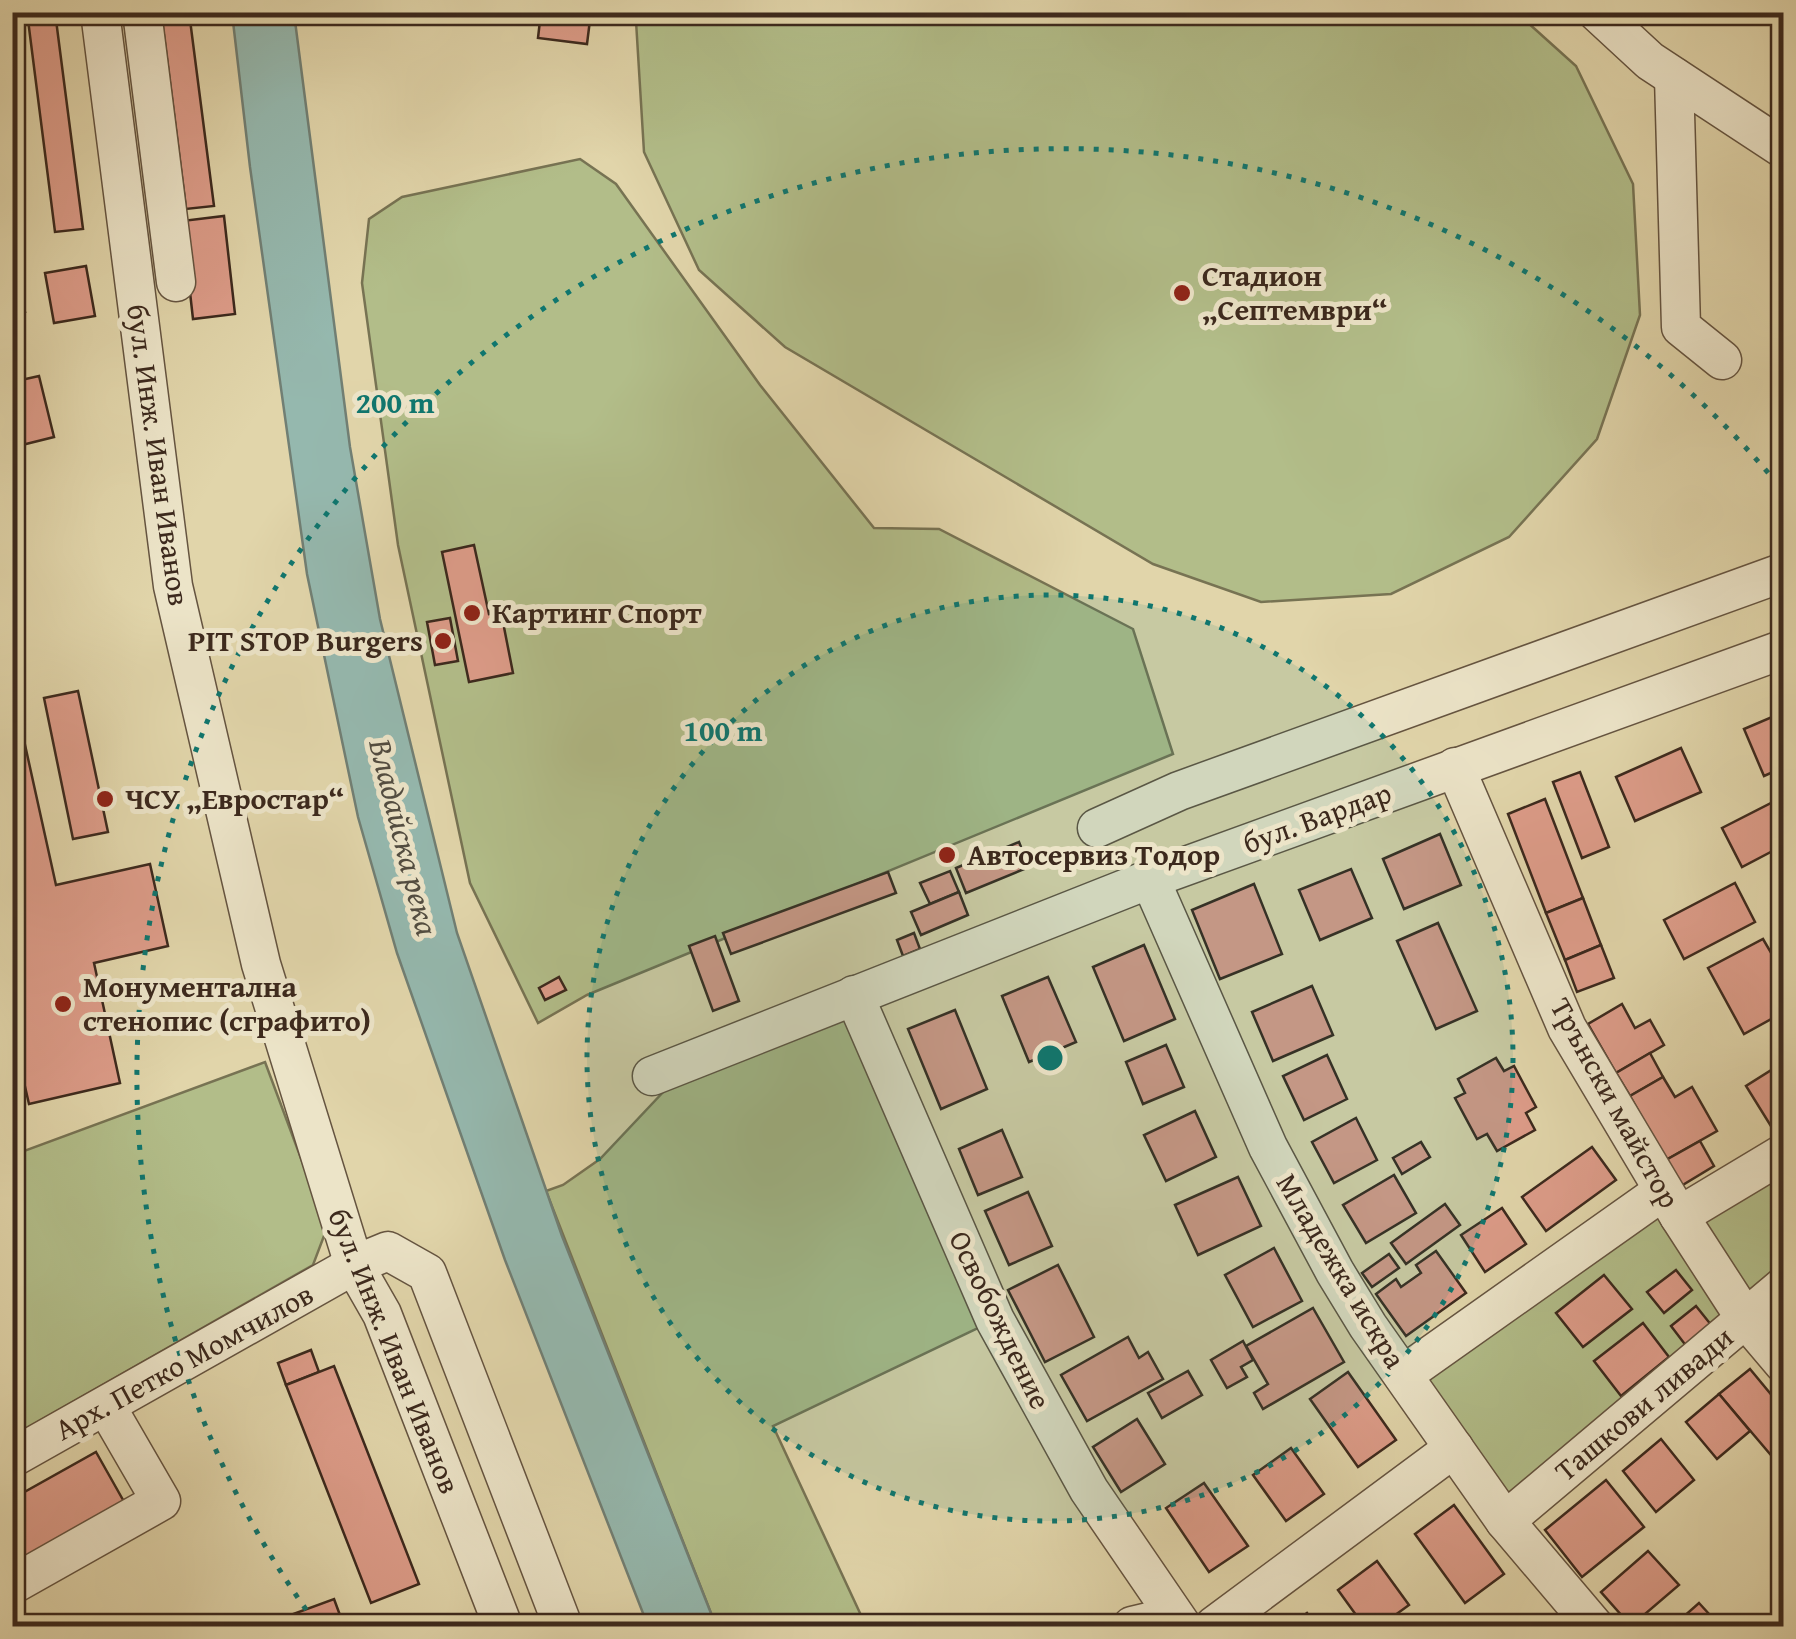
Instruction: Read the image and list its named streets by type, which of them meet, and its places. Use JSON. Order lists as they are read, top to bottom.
{
  "streets": {
    "street": [
      "бул. Инж. Иван Иванов",
      "бул. Вардар",
      "Трънски майстор",
      "Младежка искра",
      "Освобождение",
      "Арх. Петко Момчилов",
      "Ташкови ливади"
    ]
  },
  "crossings": [
    ["бул. Инж. Иван Иванов", "Арх. Петко Момчилов"],
    ["бул. Вардар", "Трънски майстор"],
    ["бул. Вардар", "Младежка искра"],
    ["бул. Вардар", "Освобождение"],
    ["Трънски майстор", "Ташкови ливади"],
    ["Младежка искра", "Ташкови ливади"]
  ],
  "water": ["Владайска река"],
  "places": [
    "Стадион „Септември“",
    "Картинг Спорт",
    "PIT STOP Burgers",
    "ЧСУ „Евростар“",
    "Автосервиз Тодор",
    "Монументална стенопис (сграфито)"
  ],
  "rings": ["200 m", "100 m"]
}
